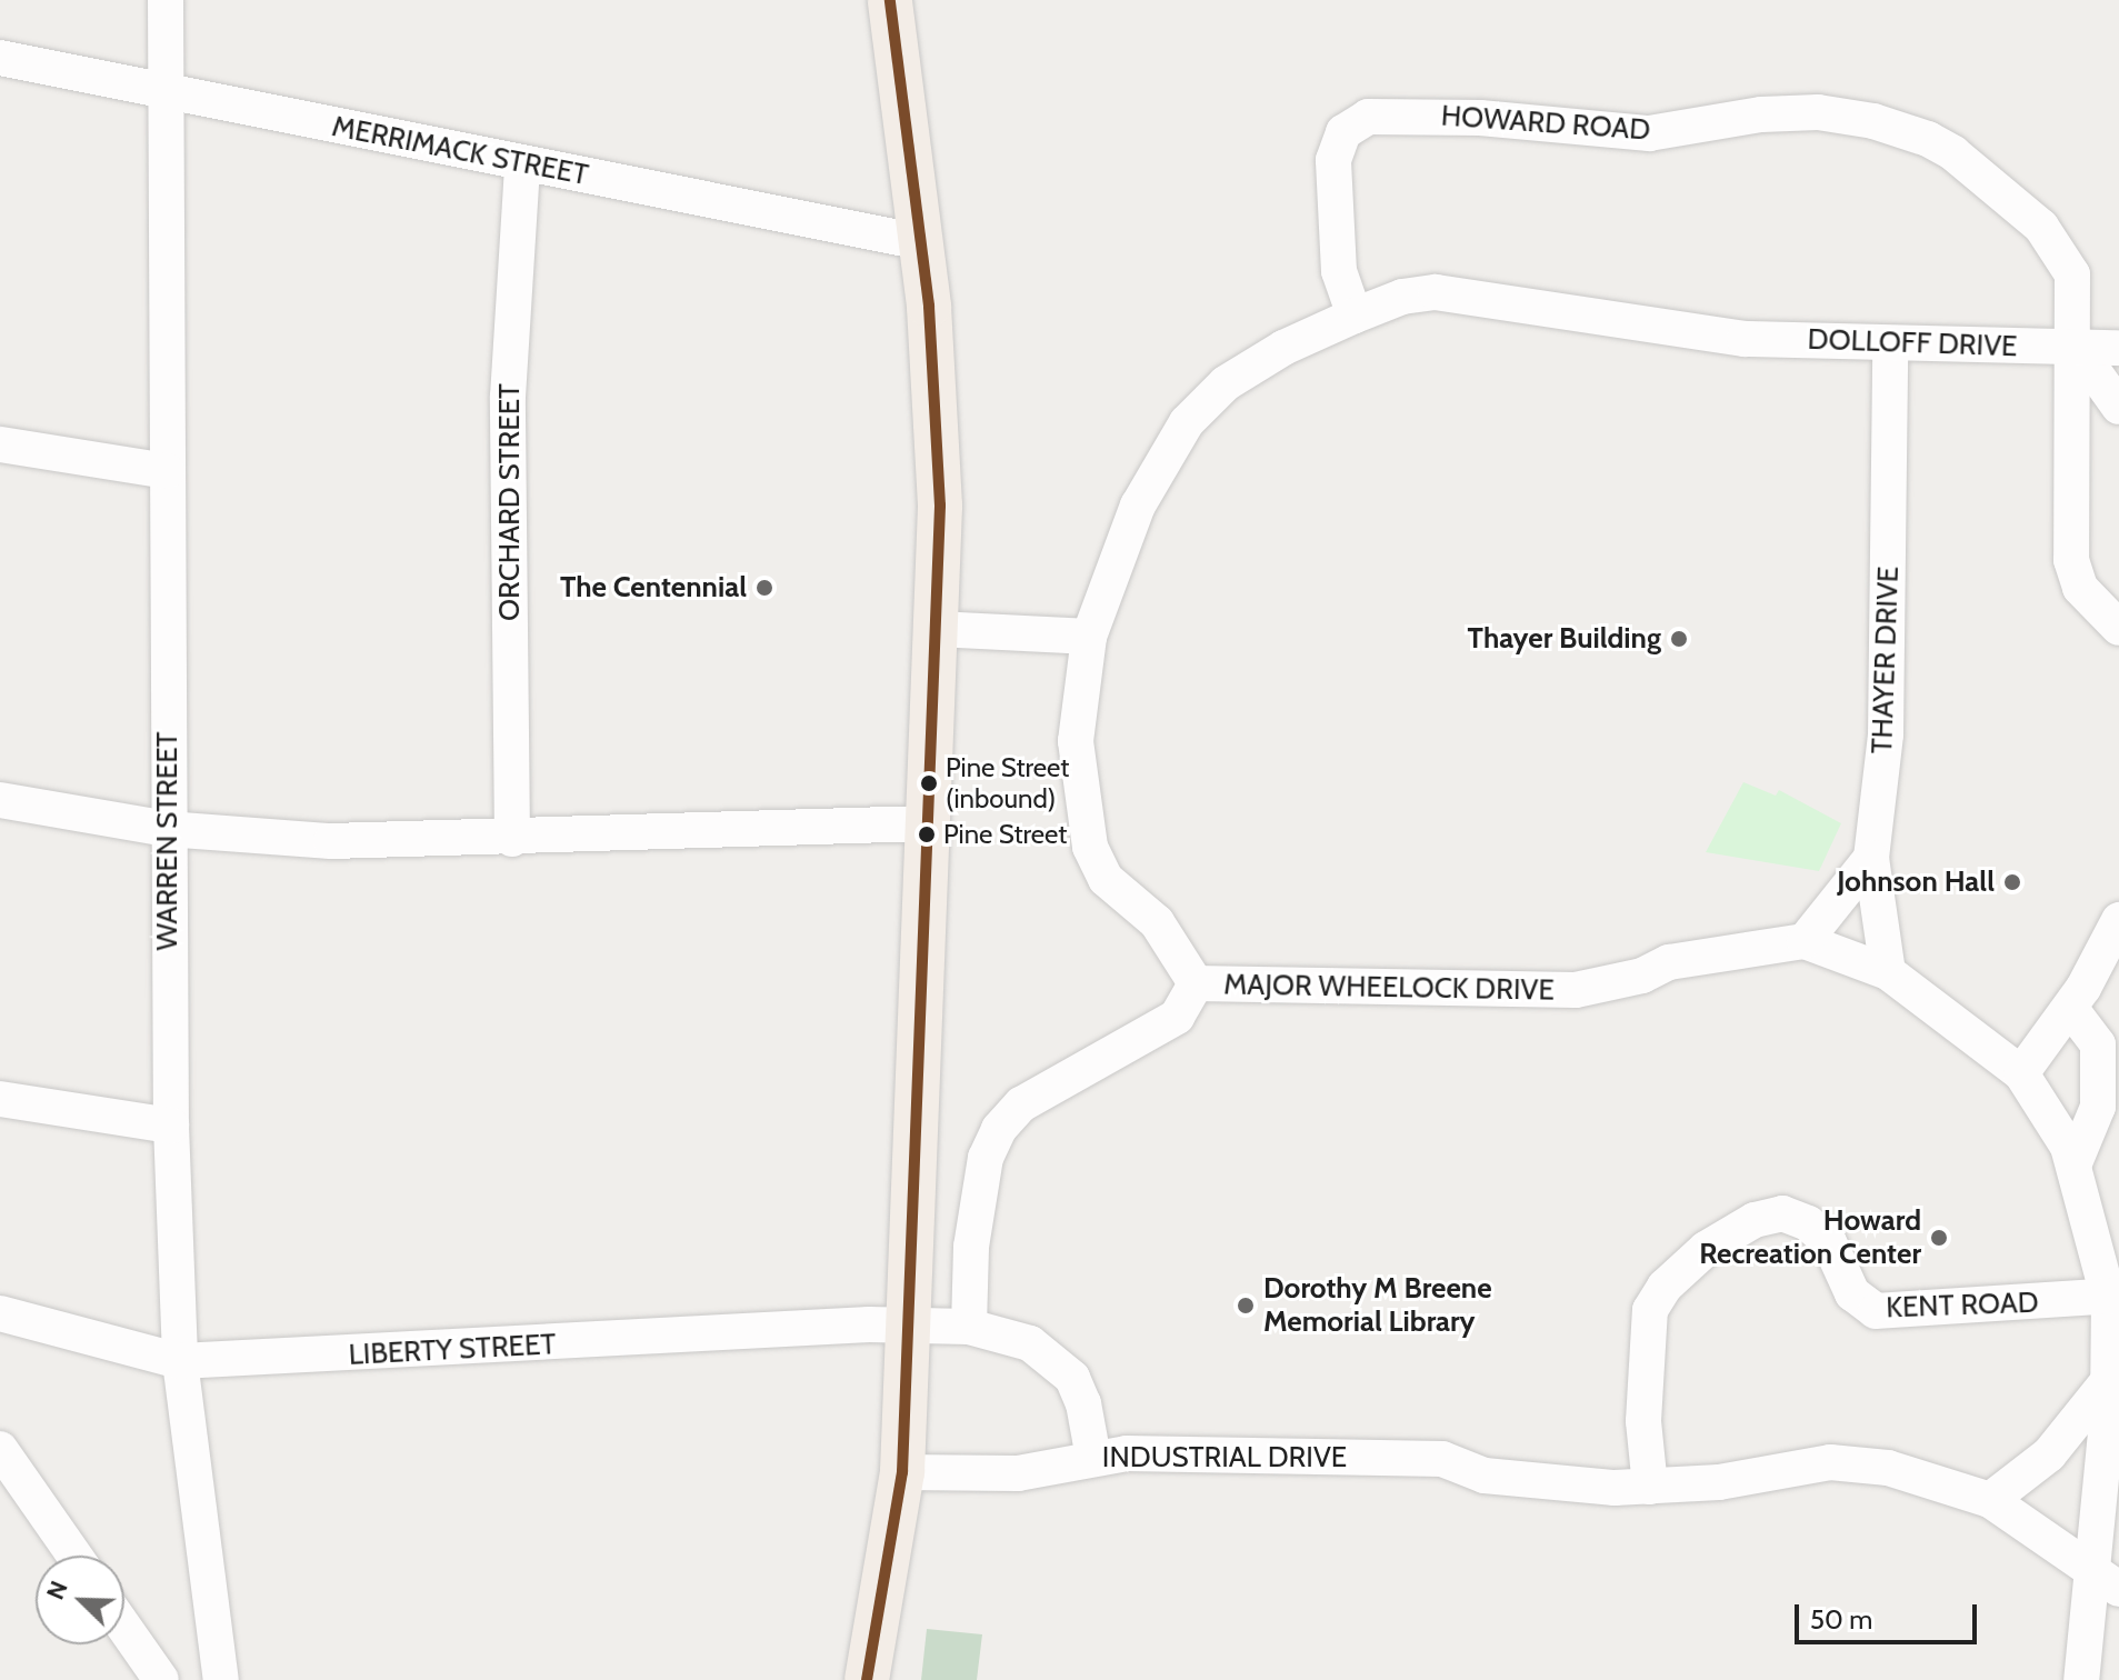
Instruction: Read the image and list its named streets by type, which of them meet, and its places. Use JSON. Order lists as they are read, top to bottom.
{
  "streets": {
    "street": [
      "HOWARD ROAD",
      "MERRIMACK STREET",
      "DOLLOFF DRIVE",
      "ORCHARD STREET",
      "THAYER DRIVE",
      "WARREN STREET",
      "MAJOR WHEELOCK DRIVE",
      "KENT ROAD",
      "LIBERTY STREET",
      "INDUSTRIAL DRIVE"
    ]
  },
  "crossings": [
    ["HOWARD ROAD", "DOLLOFF DRIVE"],
    ["HOWARD ROAD", "MAJOR WHEELOCK DRIVE"],
    ["MERRIMACK STREET", "ORCHARD STREET"],
    ["MERRIMACK STREET", "WARREN STREET"],
    ["DOLLOFF DRIVE", "THAYER DRIVE"],
    ["DOLLOFF DRIVE", "MAJOR WHEELOCK DRIVE"],
    ["WARREN STREET", "LIBERTY STREET"],
    ["KENT ROAD", "INDUSTRIAL DRIVE"],
    ["LIBERTY STREET", "INDUSTRIAL DRIVE"]
  ],
  "places": [
    "The Centennial",
    "Thayer Building",
    "Pine Street (inbound)",
    "Pine Street",
    "Johnson Hall",
    "Howard Recreation Center",
    "Dorothy M Breene Memorial Library"
  ],
  "scale_bar": "50 m",
  "north": "top left"
}
